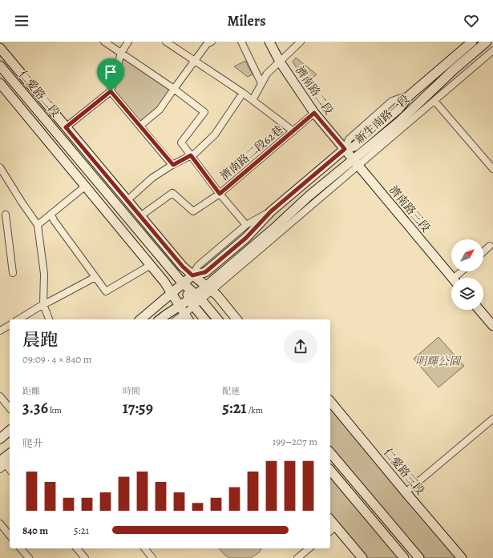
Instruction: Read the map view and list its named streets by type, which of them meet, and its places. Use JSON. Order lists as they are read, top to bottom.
{
  "streets": {
    "main road": [
      "濟南路二段",
      "仁愛路二段",
      "新生南路一段",
      "濟南路三段",
      "仁愛路三段"
    ],
    "street": ["濟南路二段62巷"]
  },
  "crossings": [
    ["濟南路二段", "新生南路一段"],
    ["濟南路二段", "濟南路二段62巷"],
    ["濟南路二段", "濟南路三段"],
    ["仁愛路二段", "新生南路一段"],
    ["仁愛路二段", "濟南路二段62巷"],
    ["新生南路一段", "濟南路三段"]
  ],
  "parks": ["明輝公園"],
  "north": "top right",
  "page": {
    "header": "Milers",
    "heading": ["晨跑", "09:09 · 4 × 840 m"],
    "stats": [
      ["距離", "3.36 km"],
      ["時間", "17:59"],
      ["配速", "5:21 /km"]
    ],
    "chart": ["爬升", "199–207 m"],
    "list": [
      {
        "name": "840 m",
        "note": "5:21"
      }
    ]
  }
}
